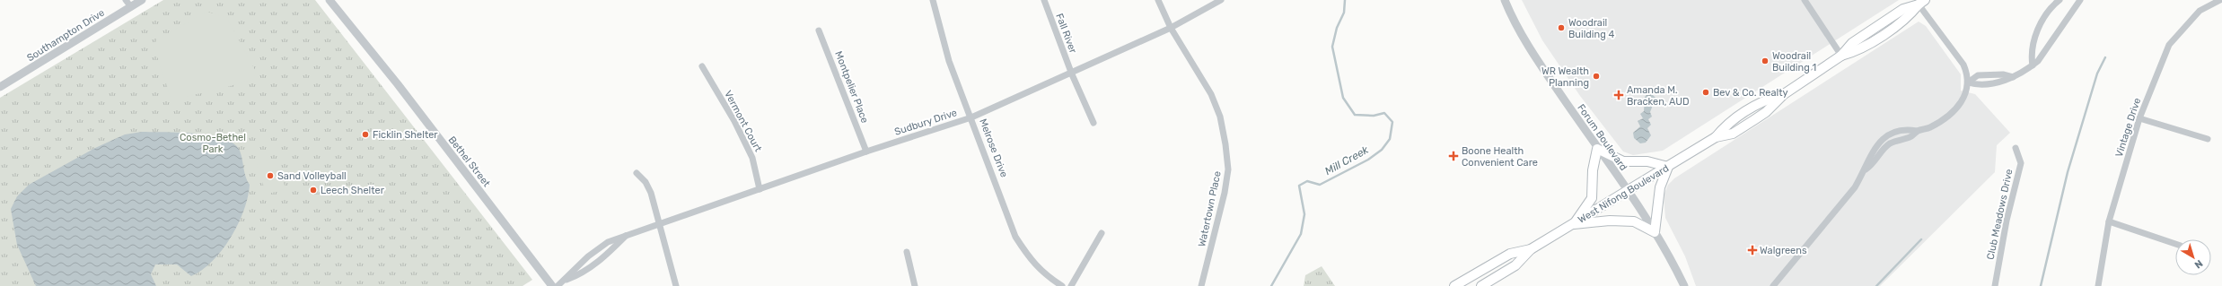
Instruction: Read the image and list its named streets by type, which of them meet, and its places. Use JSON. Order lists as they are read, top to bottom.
{
  "streets": {
    "main road": ["West Nifong Boulevard"],
    "street": [
      "Fall River",
      "Southampton Drive",
      "Montpelier Place",
      "Vermont Court",
      "Sudbury Drive",
      "Vintage Drive",
      "Forum Boulevard",
      "Melrose Drive",
      "Bethel Street",
      "Watertown Place",
      "Club Meadows Drive"
    ]
  },
  "crossings": [
    ["Fall River", "Sudbury Drive"],
    ["Montpelier Place", "Sudbury Drive"],
    ["Vermont Court", "Sudbury Drive"],
    ["Sudbury Drive", "Melrose Drive"],
    ["Sudbury Drive", "Watertown Place"],
    ["Forum Boulevard", "West Nifong Boulevard"]
  ],
  "water": ["Mill Creek"],
  "parks": ["Cosmo-Bethel Park"],
  "places": {
    "other": [
      "Woodrail Building 4",
      "Woodrail Building 1",
      "WR Wealth Planning",
      "Bev & Co. Realty",
      "Ficklin Shelter",
      "Sand Volleyball",
      "Leech Shelter"
    ],
    "health": ["Amanda M. Bracken, AUD", "Boone Health Convenient Care", "Walgreens"]
  },
  "north": "bottom right"
}
